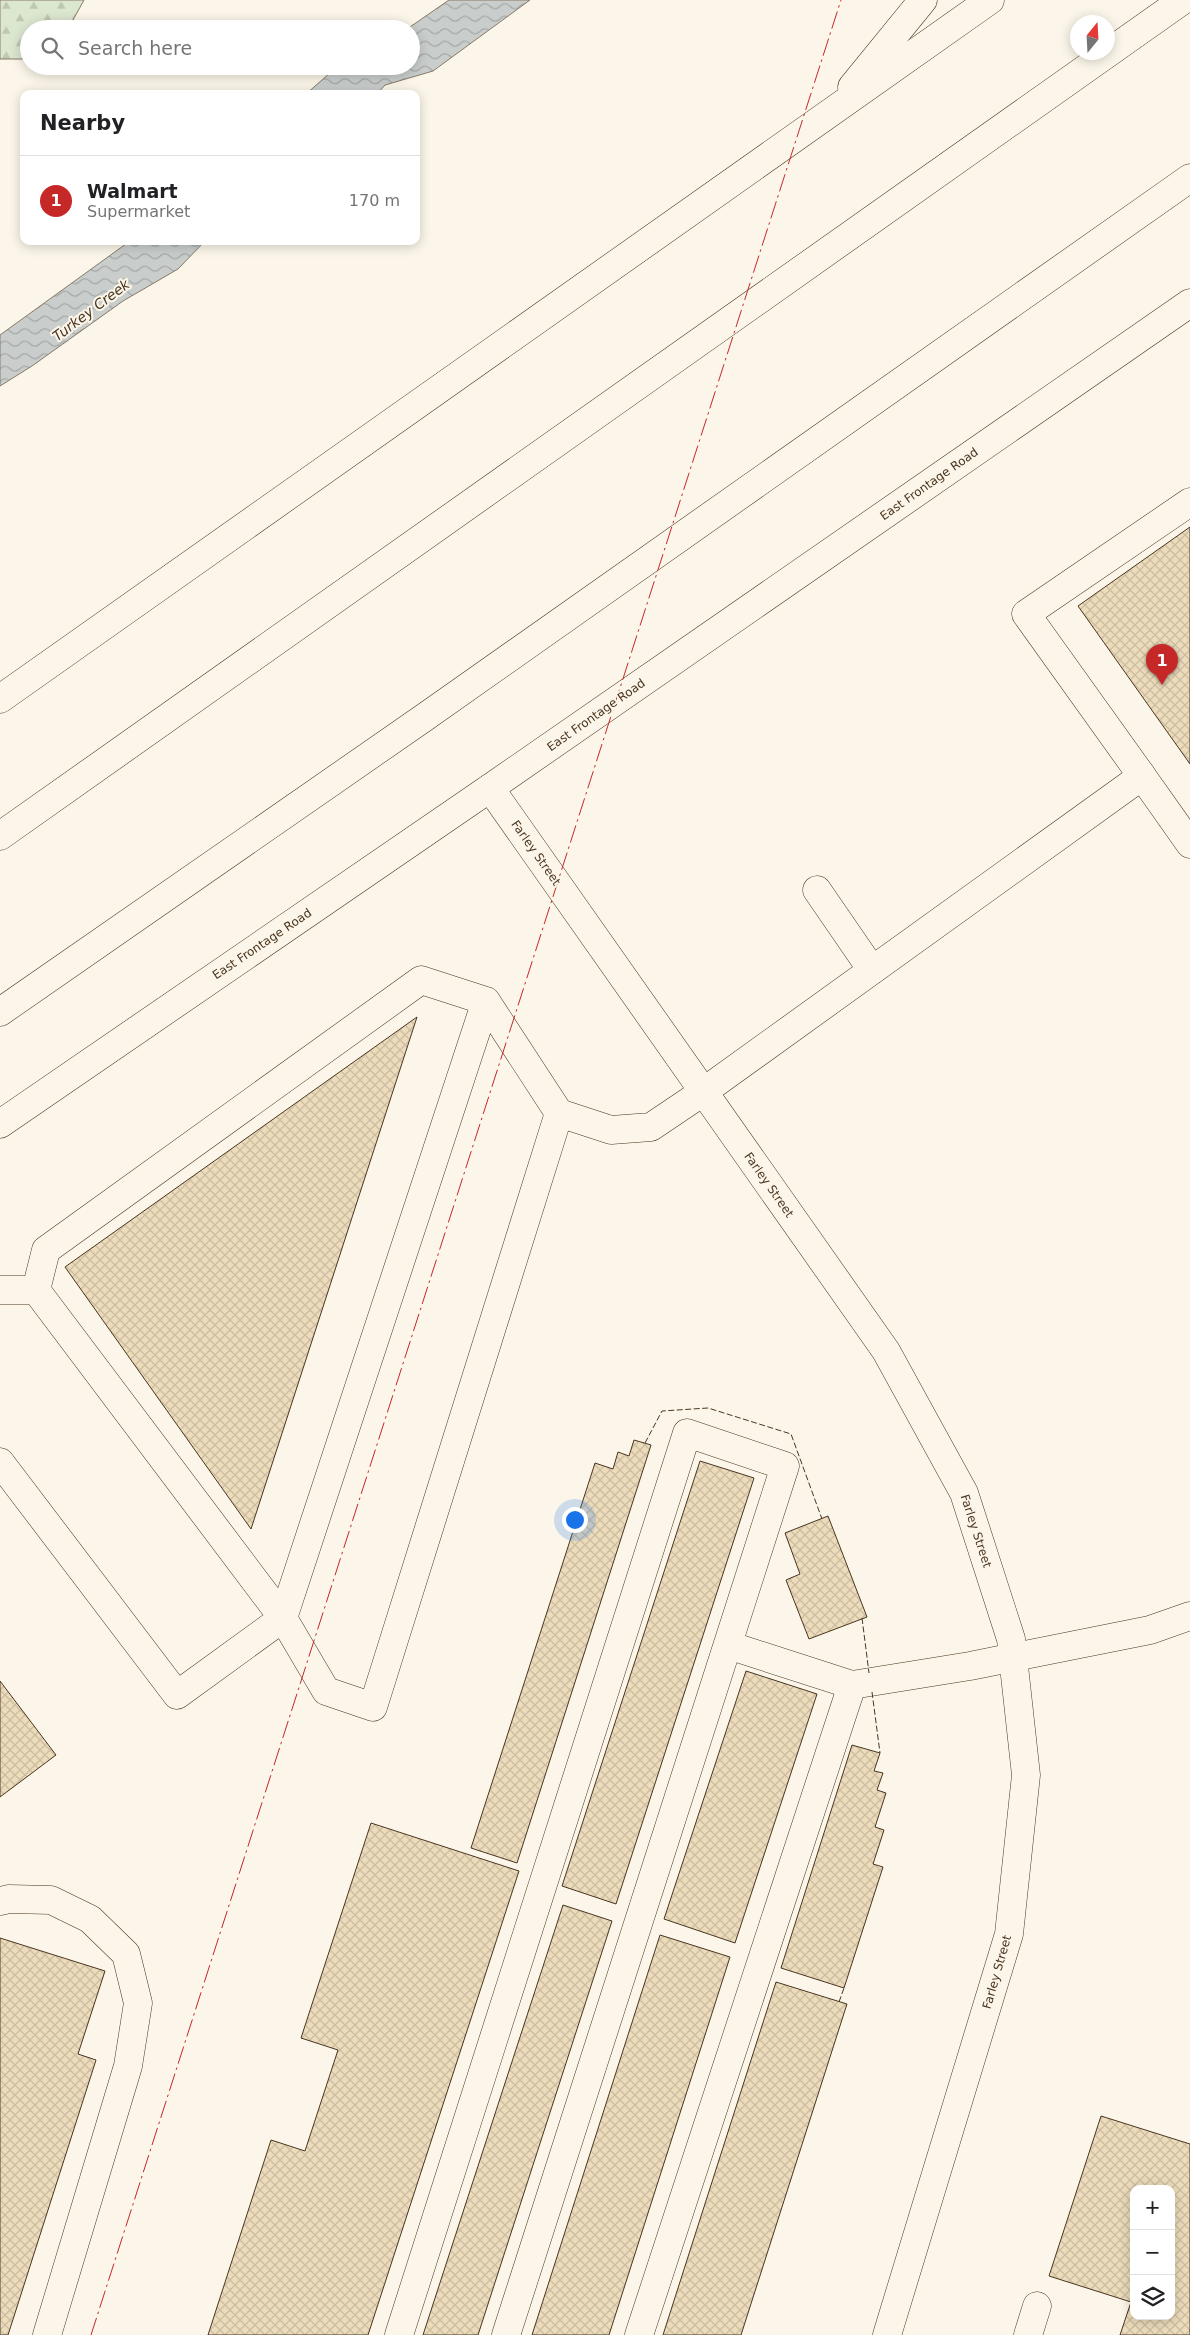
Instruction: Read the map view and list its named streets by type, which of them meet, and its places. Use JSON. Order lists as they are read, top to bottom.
{
  "streets": {
    "main road": ["East Frontage Road", "Farley Street"]
  },
  "crossings": [
    ["East Frontage Road", "Farley Street"]
  ],
  "water": ["Turkey Creek"],
  "north": "top",
  "page": {
    "search": "Search here",
    "heading": "Nearby",
    "list": [
      {
        "mark": "1",
        "name": "Walmart",
        "note": "Supermarket",
        "value": "170 m"
      }
    ],
    "pins": "1",
    "map_buttons": ["+", "−"]
  }
}
